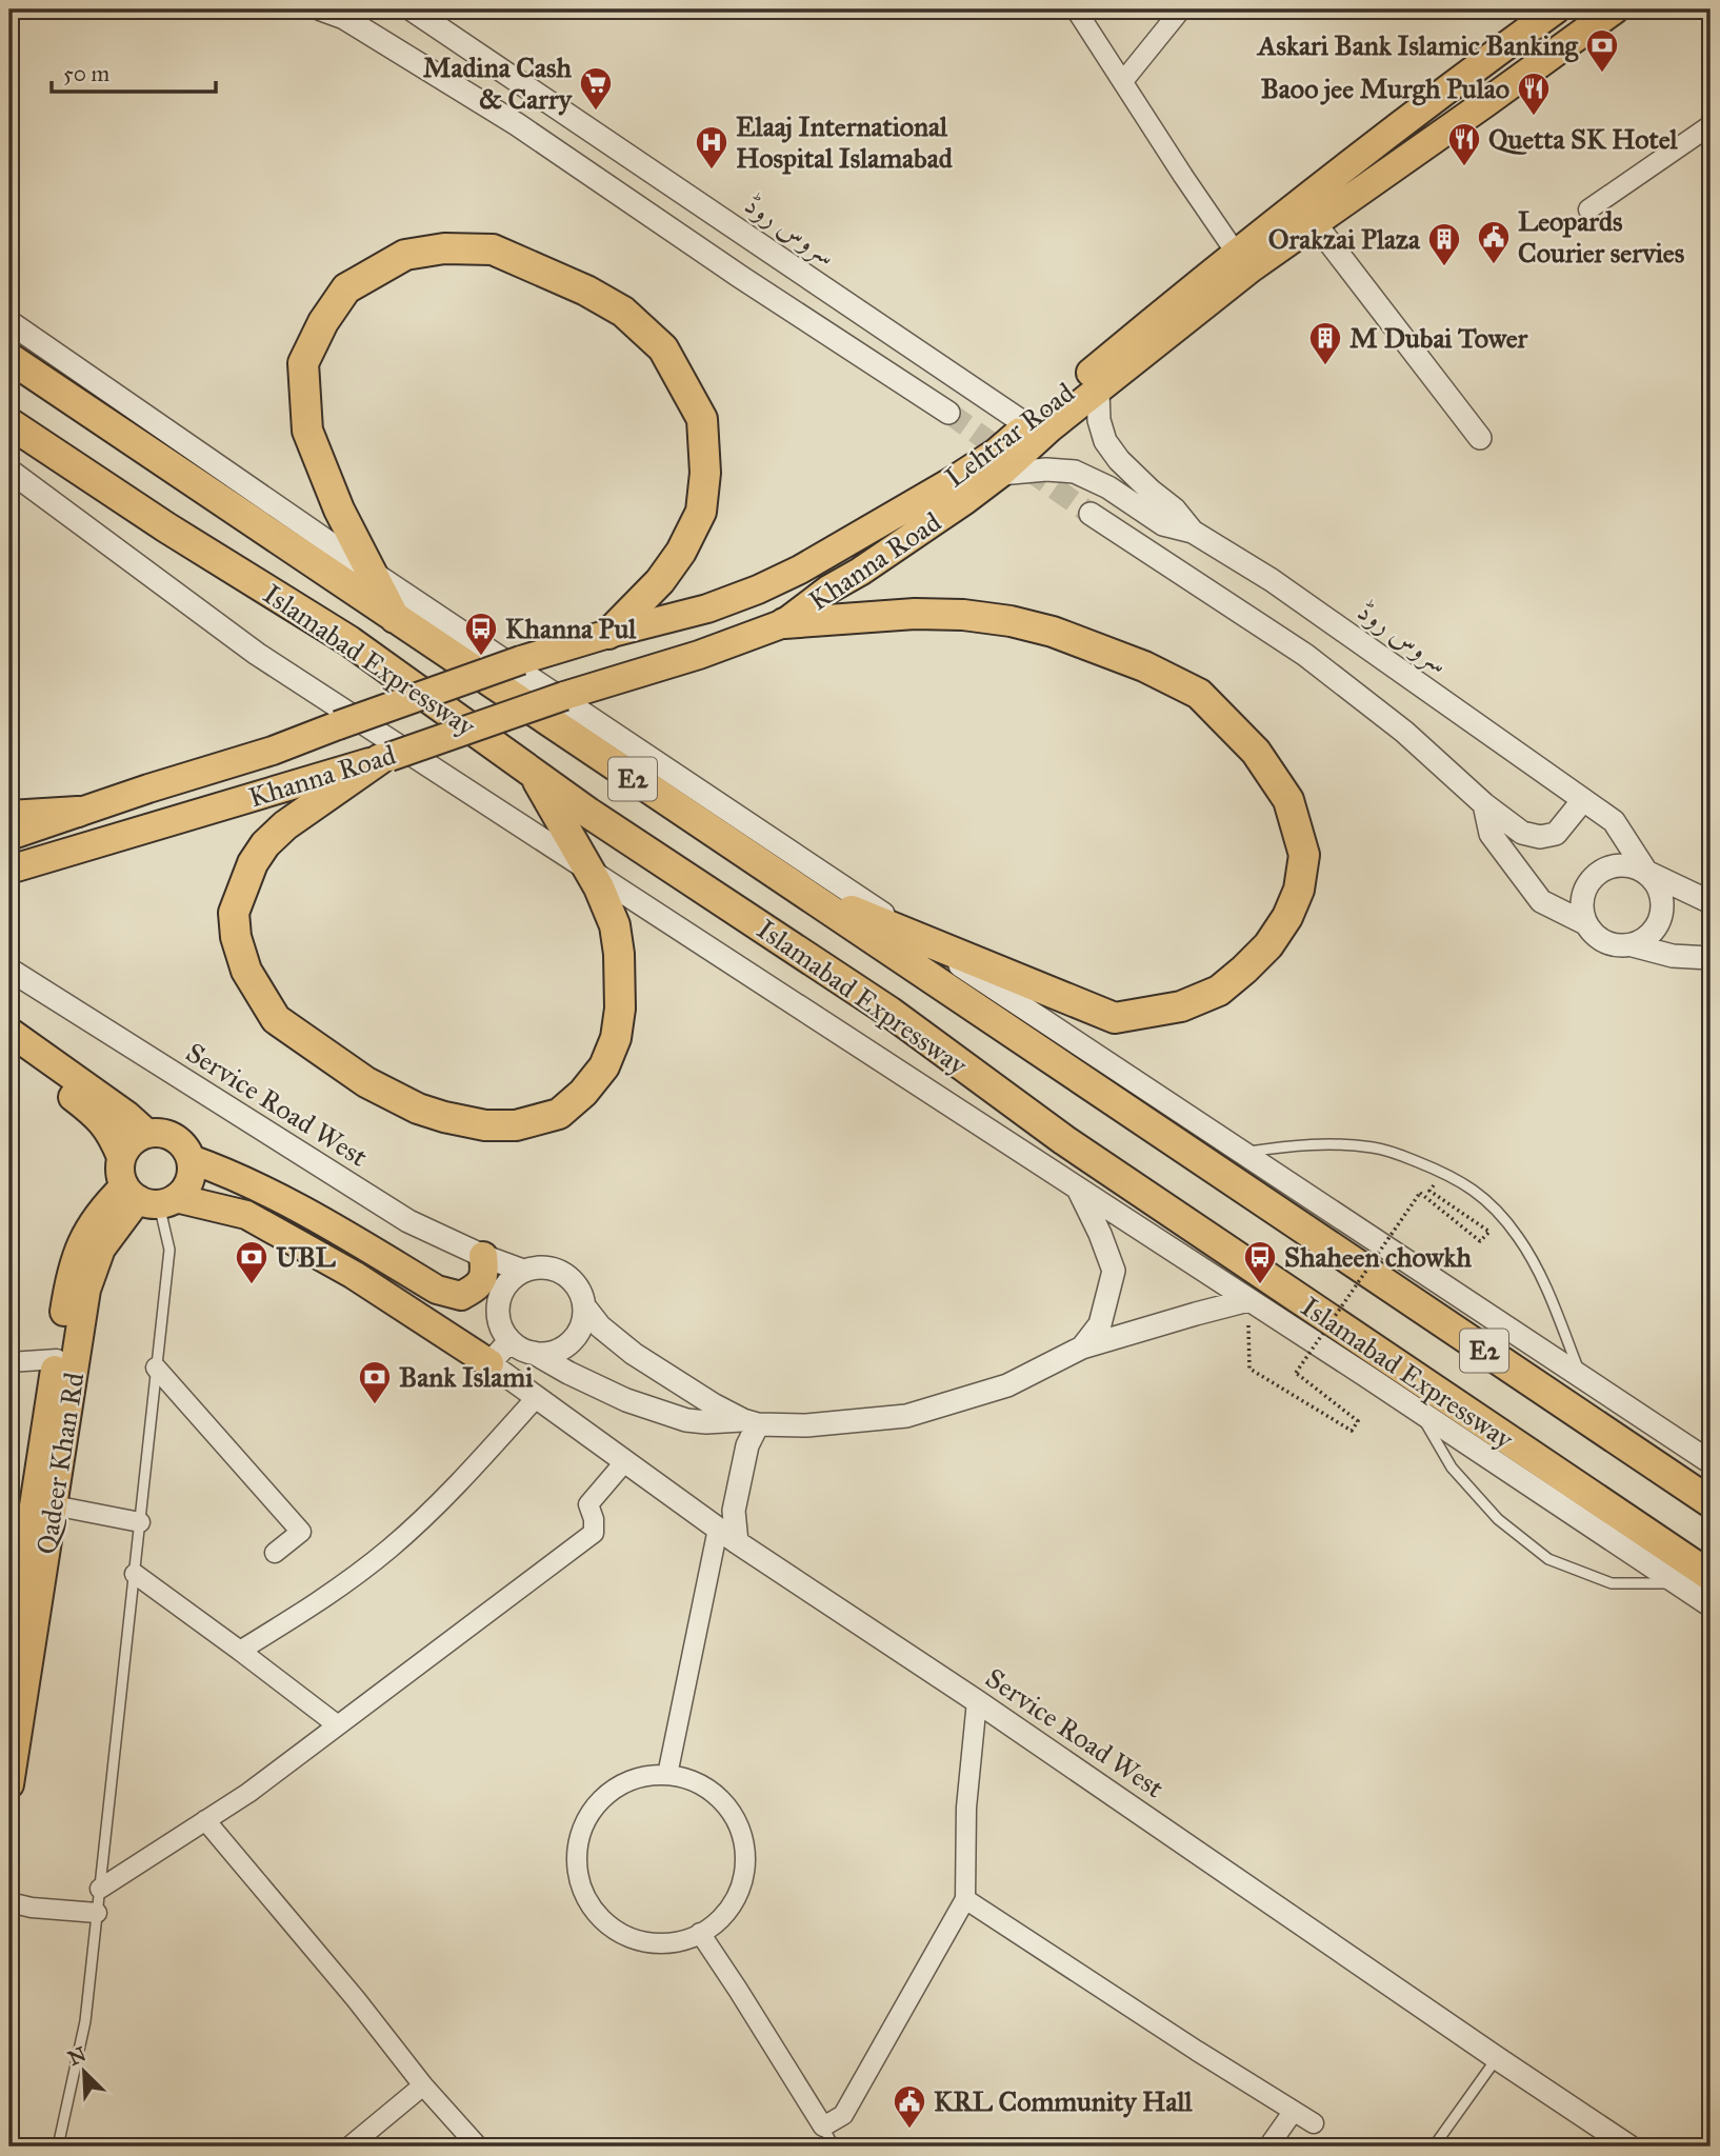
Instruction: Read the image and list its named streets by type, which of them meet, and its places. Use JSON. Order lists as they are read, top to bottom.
{
  "streets": {
    "highway": ["Islamabad Expressway", "E2"],
    "main road": ["Lehtrar Road", "Khanna Road", "Qadeer Khan Rd"],
    "street": ["سروس روڈ", "Service Road West"]
  },
  "crossings": [
    ["سروس روڈ", "Lehtrar Road"],
    ["سروس روڈ", "Khanna Road"],
    ["Lehtrar Road", "Khanna Road"]
  ],
  "places": {
    "bank": ["Askari Bank Islamic Banking", "UBL", "Bank Islami"],
    "supermarket": ["Madina Cash & Carry"],
    "restaurant": ["Baoo jee Murgh Pulao", "Quetta SK Hotel"],
    "hospital": ["Elaaj International Hospital Islamabad"],
    "public building": ["Leopards Courier servies", "KRL Community Hall"],
    "building": ["Orakzai Plaza", "M Dubai Tower"],
    "bus stop": ["Khanna Pul", "Shaheen chowkh"]
  },
  "scale_bar": "50 m",
  "north": "top left"
}
